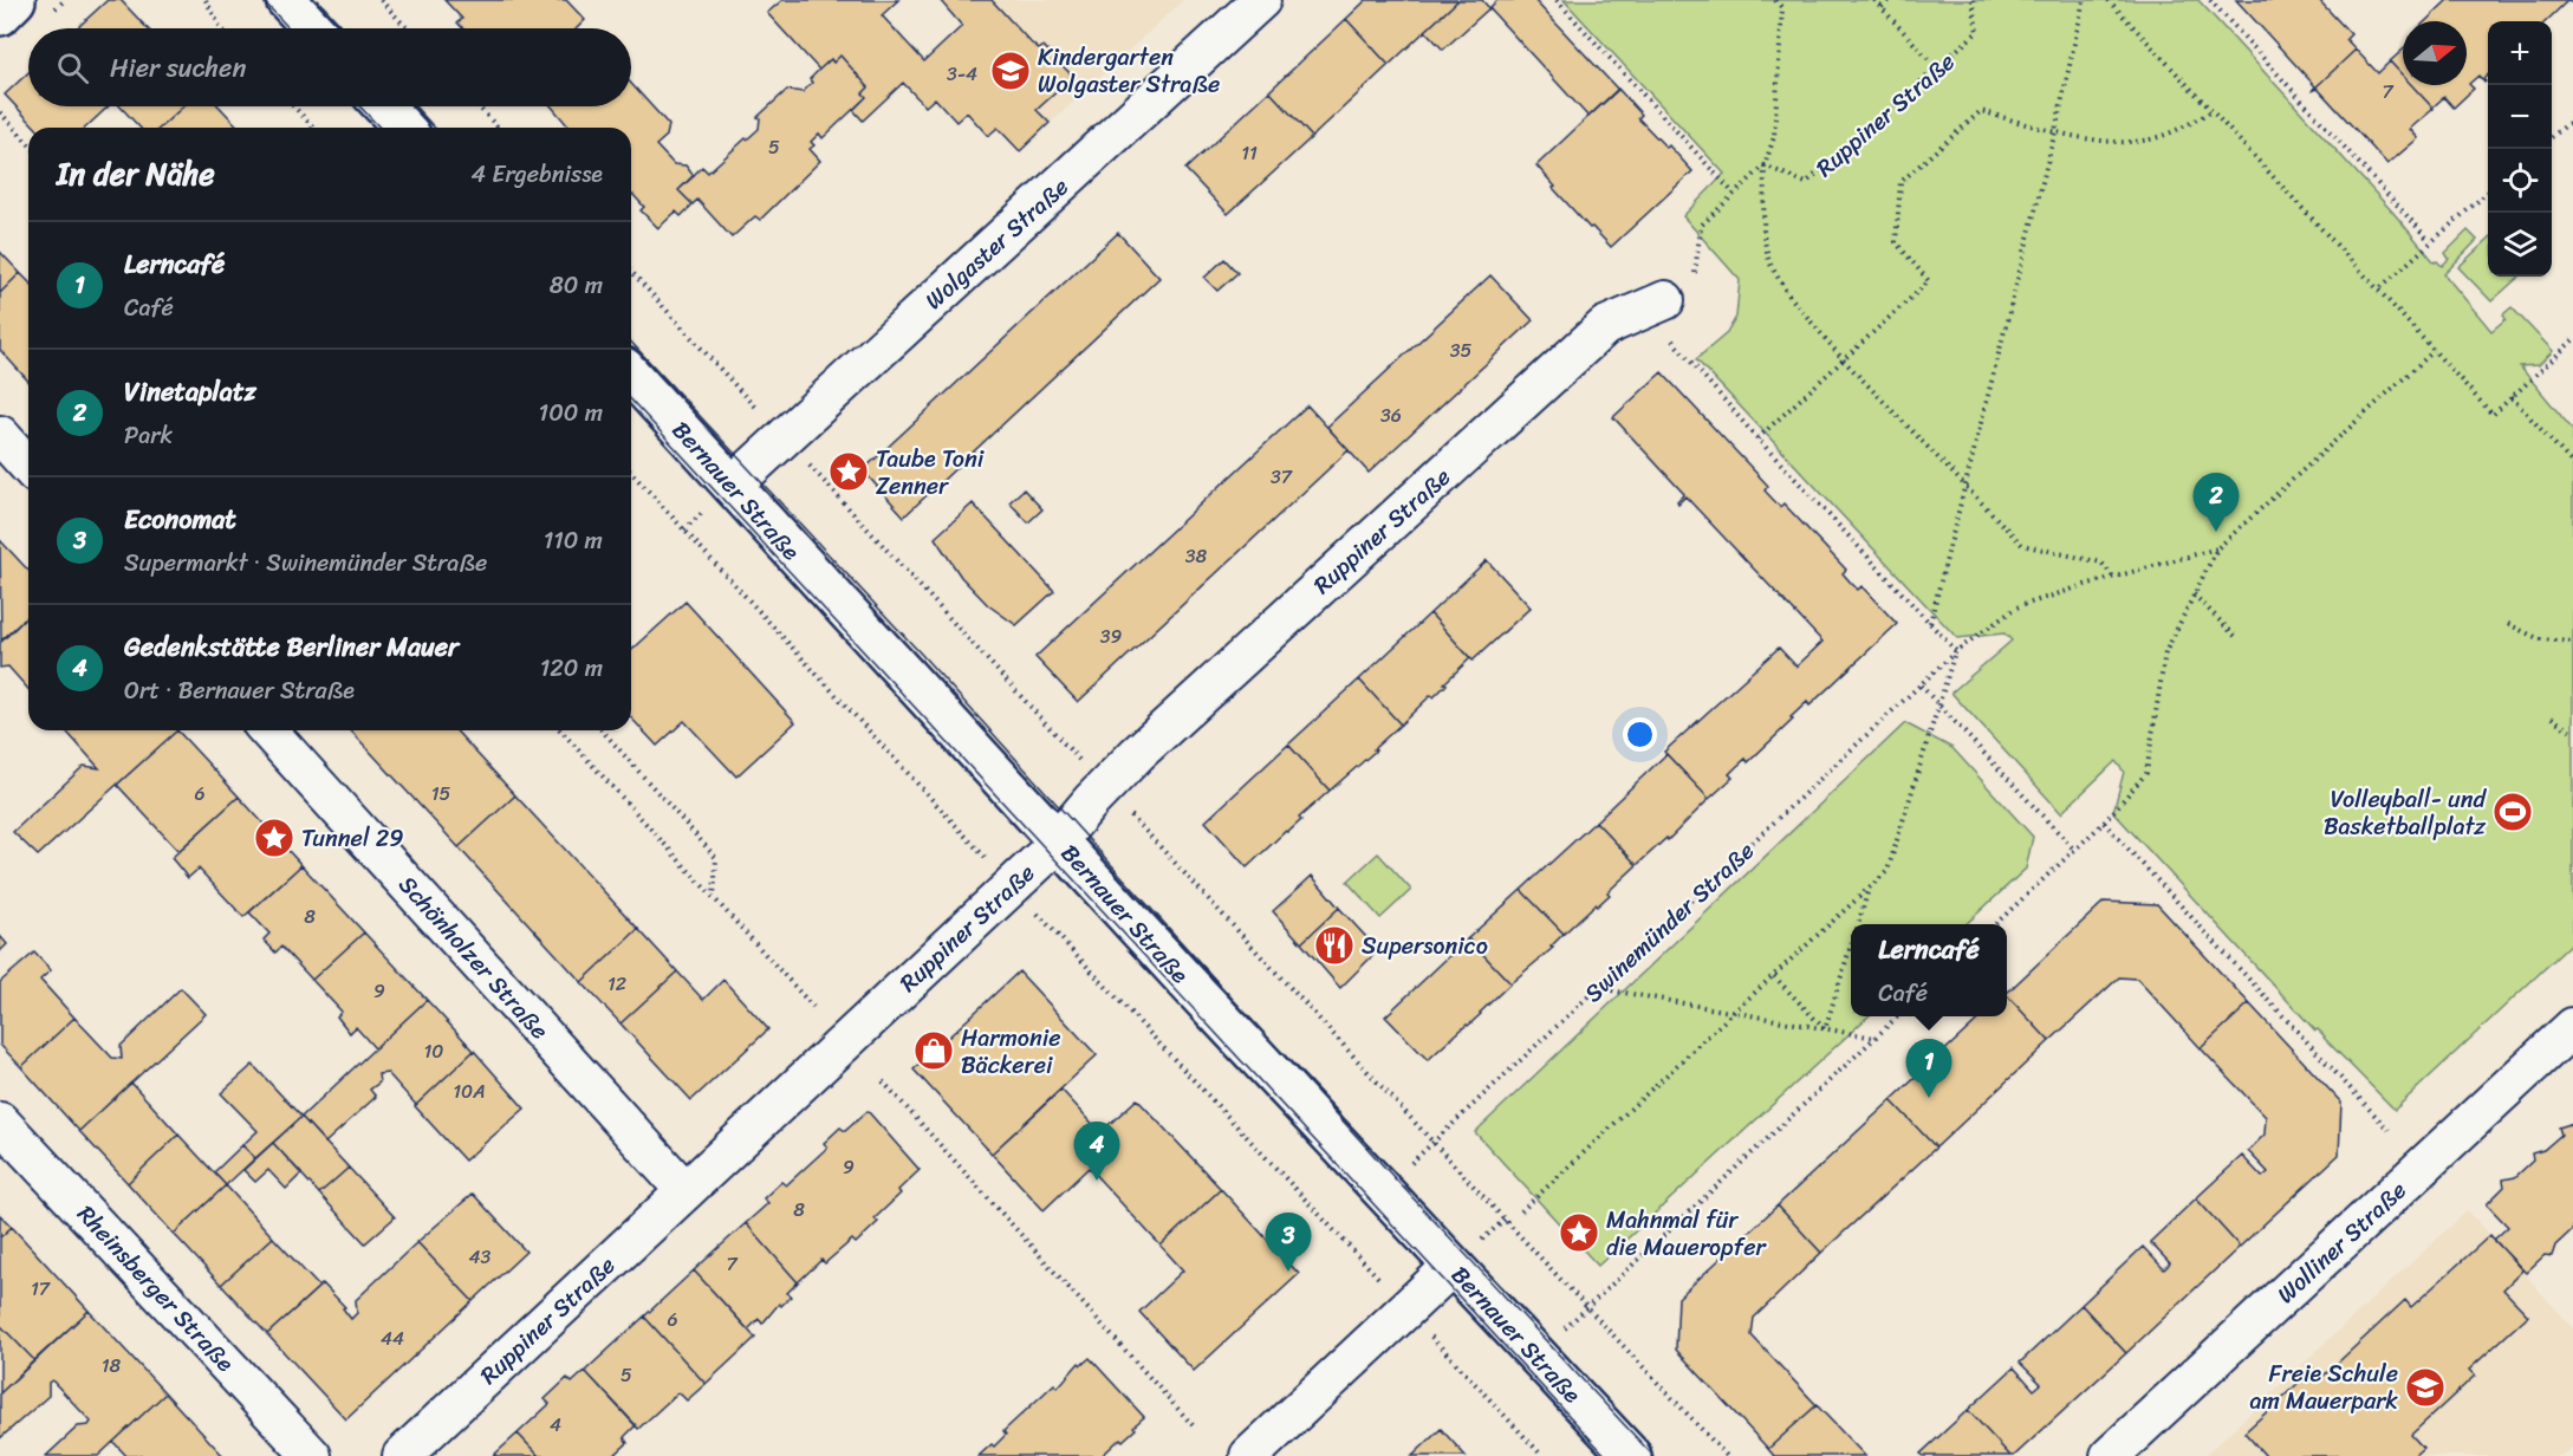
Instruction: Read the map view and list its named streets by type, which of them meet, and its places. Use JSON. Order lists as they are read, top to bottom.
{
  "streets": {
    "main road": ["Bernauer Straße"],
    "street": [
      "Ruppiner Straße",
      "Wolgaster Straße",
      "Schönholzer Straße",
      "Wolliner Straße",
      "Rheinsberger Straße"
    ],
    "path": ["Swinemünder Straße"]
  },
  "crossings": [
    ["Ruppiner Straße", "Bernauer Straße"],
    ["Ruppiner Straße", "Schönholzer Straße"],
    ["Wolgaster Straße", "Bernauer Straße"],
    ["Bernauer Straße", "Swinemünder Straße"]
  ],
  "places": {
    "school or university": ["Kindergarten Wolgaster Straße", "Freie Schule am Mauerpark"],
    "place": ["Taube Toni Zenner", "Tunnel 29", "Mahnmal für die Maueropfer"],
    "sports": ["Volleyball- und Basketballplatz"],
    "restaurant": ["Supersonico"],
    "shop": ["Harmonie Bäckerei"]
  },
  "house_numbers": [
    "3-4",
    "7",
    "5",
    "11",
    "35",
    "36",
    "37",
    "38",
    "39",
    "6",
    "15",
    "8",
    "12",
    "9",
    "10",
    "10A",
    "9",
    "8",
    "43",
    "7",
    "17",
    "6",
    "44",
    "18",
    "5",
    "4"
  ],
  "north": "right",
  "page": {
    "map_buttons": ["+", "−"],
    "search": "Hier suchen",
    "heading": ["In der Nähe", "4 Ergebnisse"],
    "list": [
      {
        "mark": "1",
        "name": "Lerncafé",
        "note": "Café",
        "value": "80 m"
      },
      {
        "mark": "2",
        "name": "Vinetaplatz",
        "note": "Park",
        "value": "100 m"
      },
      {
        "mark": "3",
        "name": "Economat",
        "note": "Supermarkt · Swinemünder Straße",
        "value": "110 m"
      },
      {
        "mark": "4",
        "name": "Gedenkstätte Berliner Mauer",
        "note": "Ort · Bernauer Straße",
        "value": "120 m"
      }
    ],
    "pins": [
      "2",
      "1",
      "4",
      "3"
    ],
    "popup": ["Lerncafé", "Café"]
  }
}
